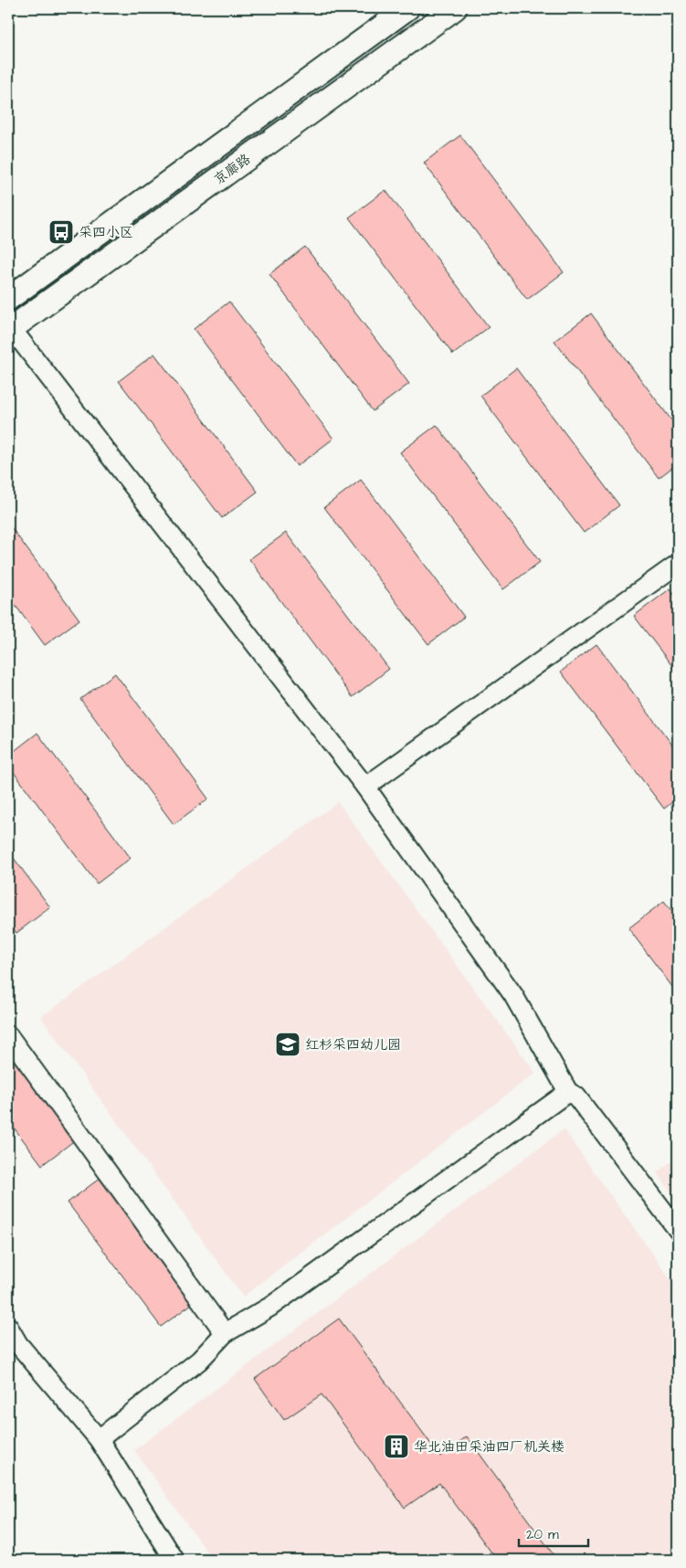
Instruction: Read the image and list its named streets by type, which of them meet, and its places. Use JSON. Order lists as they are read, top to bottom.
{
  "streets": {
    "street": ["京廊路"]
  },
  "places": {
    "bus stop": ["采四小区"],
    "school or university": ["红杉采四幼儿园"],
    "building": ["华北油田采油四厂机关楼"]
  },
  "scale_bar": "20 m"
}
